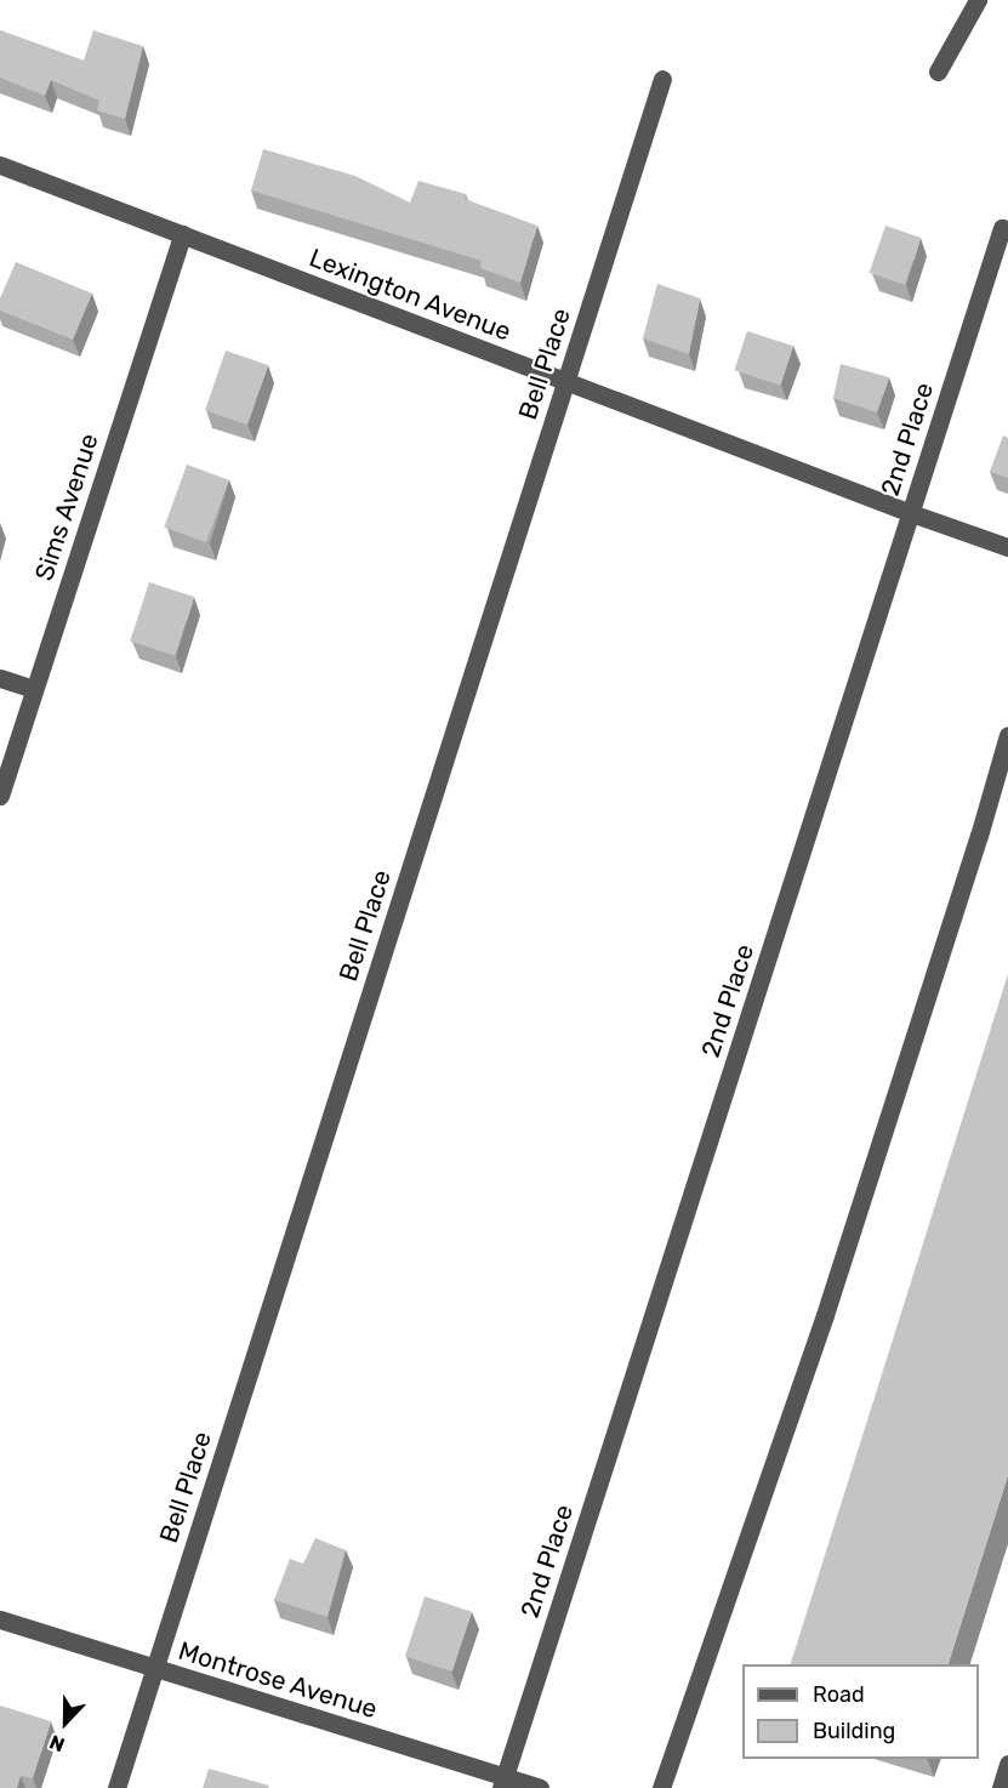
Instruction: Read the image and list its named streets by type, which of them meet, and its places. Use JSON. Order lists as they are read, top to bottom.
{
  "streets": {
    "street": [
      "Lexington Avenue",
      "Bell Place",
      "2nd Place",
      "Sims Avenue",
      "Montrose Avenue"
    ]
  },
  "crossings": [
    ["Lexington Avenue", "Bell Place"],
    ["Lexington Avenue", "2nd Place"],
    ["Lexington Avenue", "Sims Avenue"],
    ["Bell Place", "Montrose Avenue"],
    ["2nd Place", "Montrose Avenue"]
  ],
  "legend": ["Road", "Building"],
  "north": "bottom"
}
